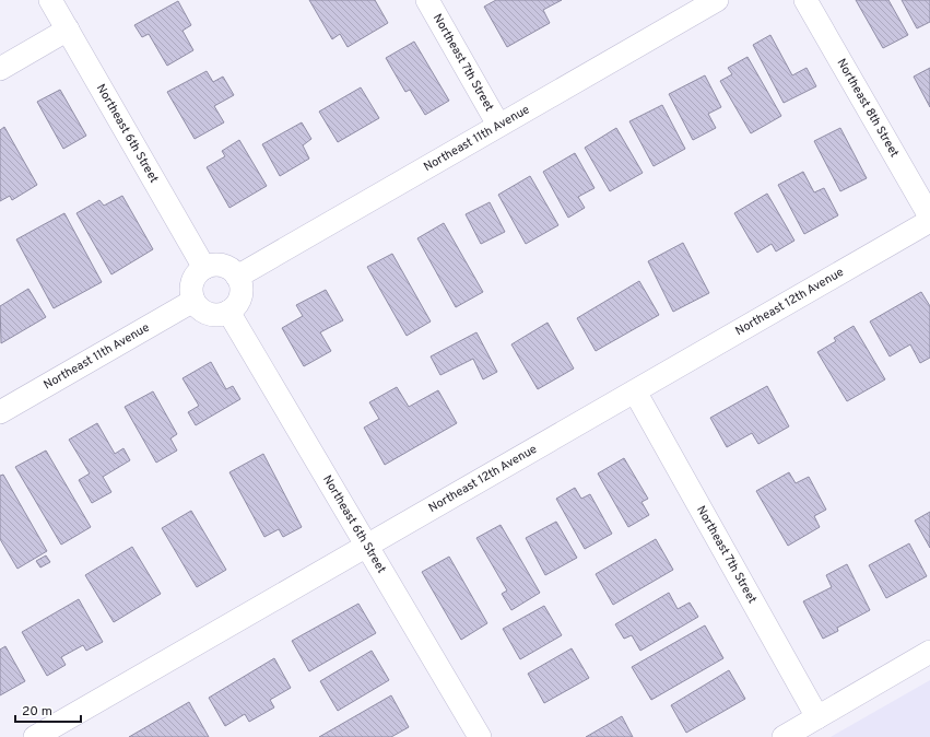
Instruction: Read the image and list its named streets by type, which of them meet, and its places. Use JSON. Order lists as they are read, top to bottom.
{
  "streets": {
    "street": [
      "Northeast 7th Street",
      "Northeast 8th Street",
      "Northeast 6th Street",
      "Northeast 11th Avenue",
      "Northeast 12th Avenue"
    ]
  },
  "crossings": [
    ["Northeast 7th Street", "Northeast 11th Avenue"],
    ["Northeast 7th Street", "Northeast 12th Avenue"],
    ["Northeast 6th Street", "Northeast 11th Avenue"],
    ["Northeast 6th Street", "Northeast 12th Avenue"]
  ],
  "scale_bar": "20 m"
}
